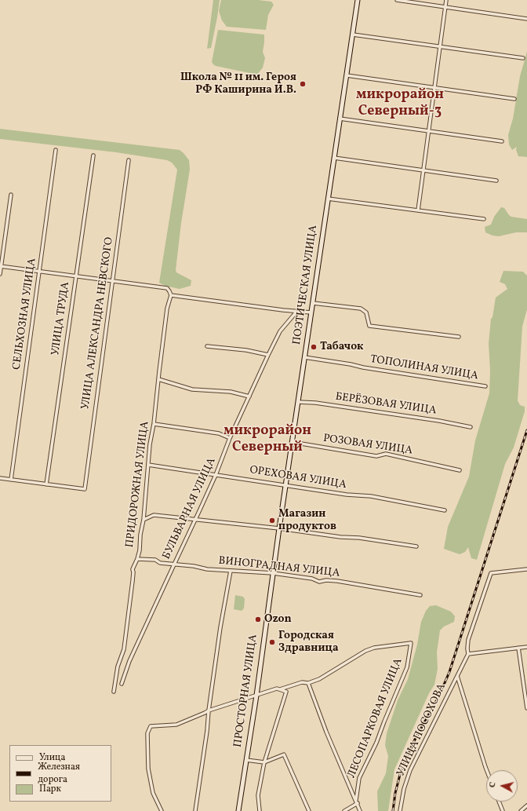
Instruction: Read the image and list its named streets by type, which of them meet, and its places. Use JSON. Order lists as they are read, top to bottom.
{
  "streets": {
    "street": [
      "ПОЭТИЧЕСКАЯ УЛИЦА",
      "СЕЛЬХОЗНАЯ УЛИЦА",
      "УЛИЦА ТРУДА",
      "УЛИЦА АЛЕКСАНДРА НЕВСКОГО",
      "ТОПОЛИНАЯ УЛИЦА",
      "БЕРЁЗОВАЯ УЛИЦА",
      "РОЗОВАЯ УЛИЦА",
      "ОРЕХОВАЯ УЛИЦА",
      "ПРИДОРОЖНАЯ УЛИЦА",
      "БУЛЬВАРНАЯ УЛИЦА",
      "ВИНОГРАДНАЯ УЛИЦА",
      "ПРОСТОРНАЯ УЛИЦА",
      "ЛЕСОПАРКОВАЯ УЛИЦА",
      "УЛИЦА ПОСОХОВА"
    ]
  },
  "crossings": [
    ["ПОЭТИЧЕСКАЯ УЛИЦА", "ТОПОЛИНАЯ УЛИЦА"],
    ["ПОЭТИЧЕСКАЯ УЛИЦА", "БЕРЁЗОВАЯ УЛИЦА"],
    ["ПОЭТИЧЕСКАЯ УЛИЦА", "РОЗОВАЯ УЛИЦА"],
    ["ПОЭТИЧЕСКАЯ УЛИЦА", "ОРЕХОВАЯ УЛИЦА"],
    ["ПОЭТИЧЕСКАЯ УЛИЦА", "ВИНОГРАДНАЯ УЛИЦА"],
    ["ПОЭТИЧЕСКАЯ УЛИЦА", "ПРОСТОРНАЯ УЛИЦА"],
    ["УЛИЦА ТРУДА", "УЛИЦА АЛЕКСАНДРА НЕВСКОГО"],
    ["ОРЕХОВАЯ УЛИЦА", "ПРИДОРОЖНАЯ УЛИЦА"],
    ["ОРЕХОВАЯ УЛИЦА", "БУЛЬВАРНАЯ УЛИЦА"],
    ["ПРИДОРОЖНАЯ УЛИЦА", "ВИНОГРАДНАЯ УЛИЦА"],
    ["БУЛЬВАРНАЯ УЛИЦА", "ВИНОГРАДНАЯ УЛИЦА"],
    ["ВИНОГРАДНАЯ УЛИЦА", "ПРОСТОРНАЯ УЛИЦА"]
  ],
  "districts": ["микрорайон Северный-3", "микрорайон Северный"],
  "places": [
    "Школа № 11 им. Героя РФ Каширина И.В.",
    "Табачок",
    "Магазин продуктов",
    "Ozon",
    "Городская Здравница"
  ],
  "legend": ["Улица", "Железная дорога", "Парк"],
  "north": "left"
}
